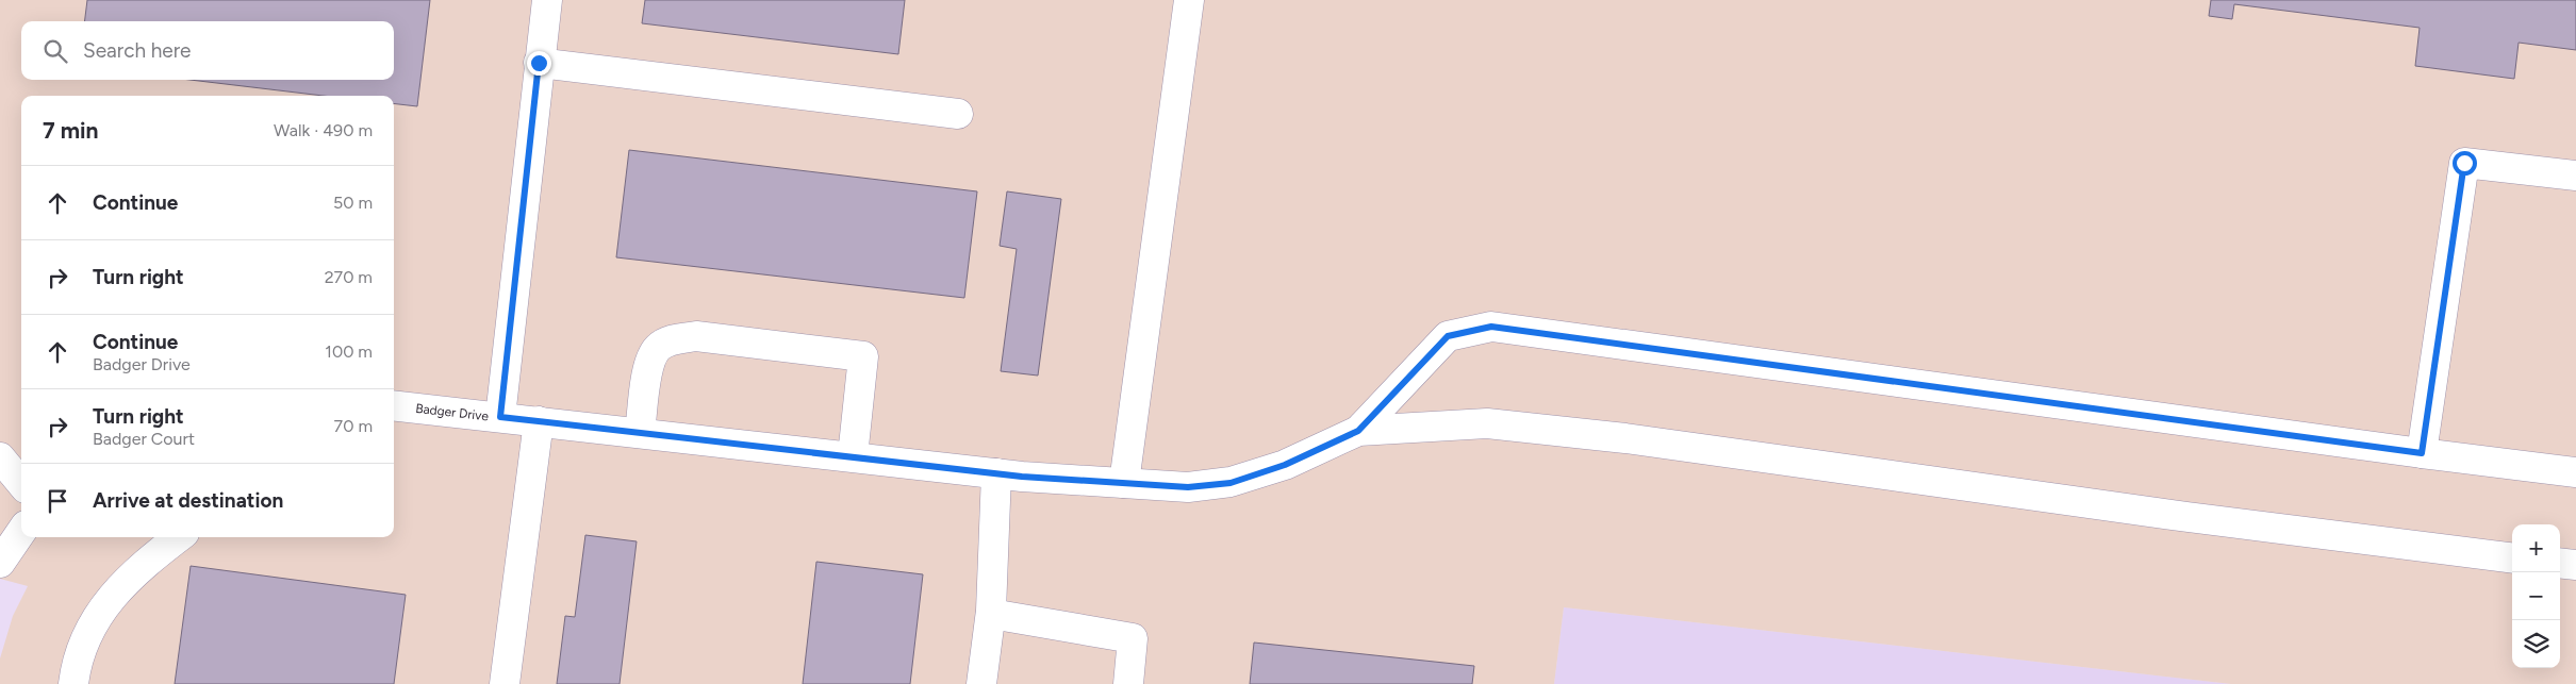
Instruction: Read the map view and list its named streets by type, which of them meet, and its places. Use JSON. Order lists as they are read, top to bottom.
{
  "streets": {
    "street": ["Badger Drive"]
  },
  "page": {
    "search": "Search here",
    "heading": ["7 min", "Walk · 490 m"],
    "list": [
      ["Continue", "50 m"],
      ["Turn right", "270 m"],
      ["Continue", "Badger Drive", "100 m"],
      ["Turn right", "Badger Court", "70 m"],
      "Arrive at destination"
    ],
    "map_buttons": ["+", "−"]
  }
}
